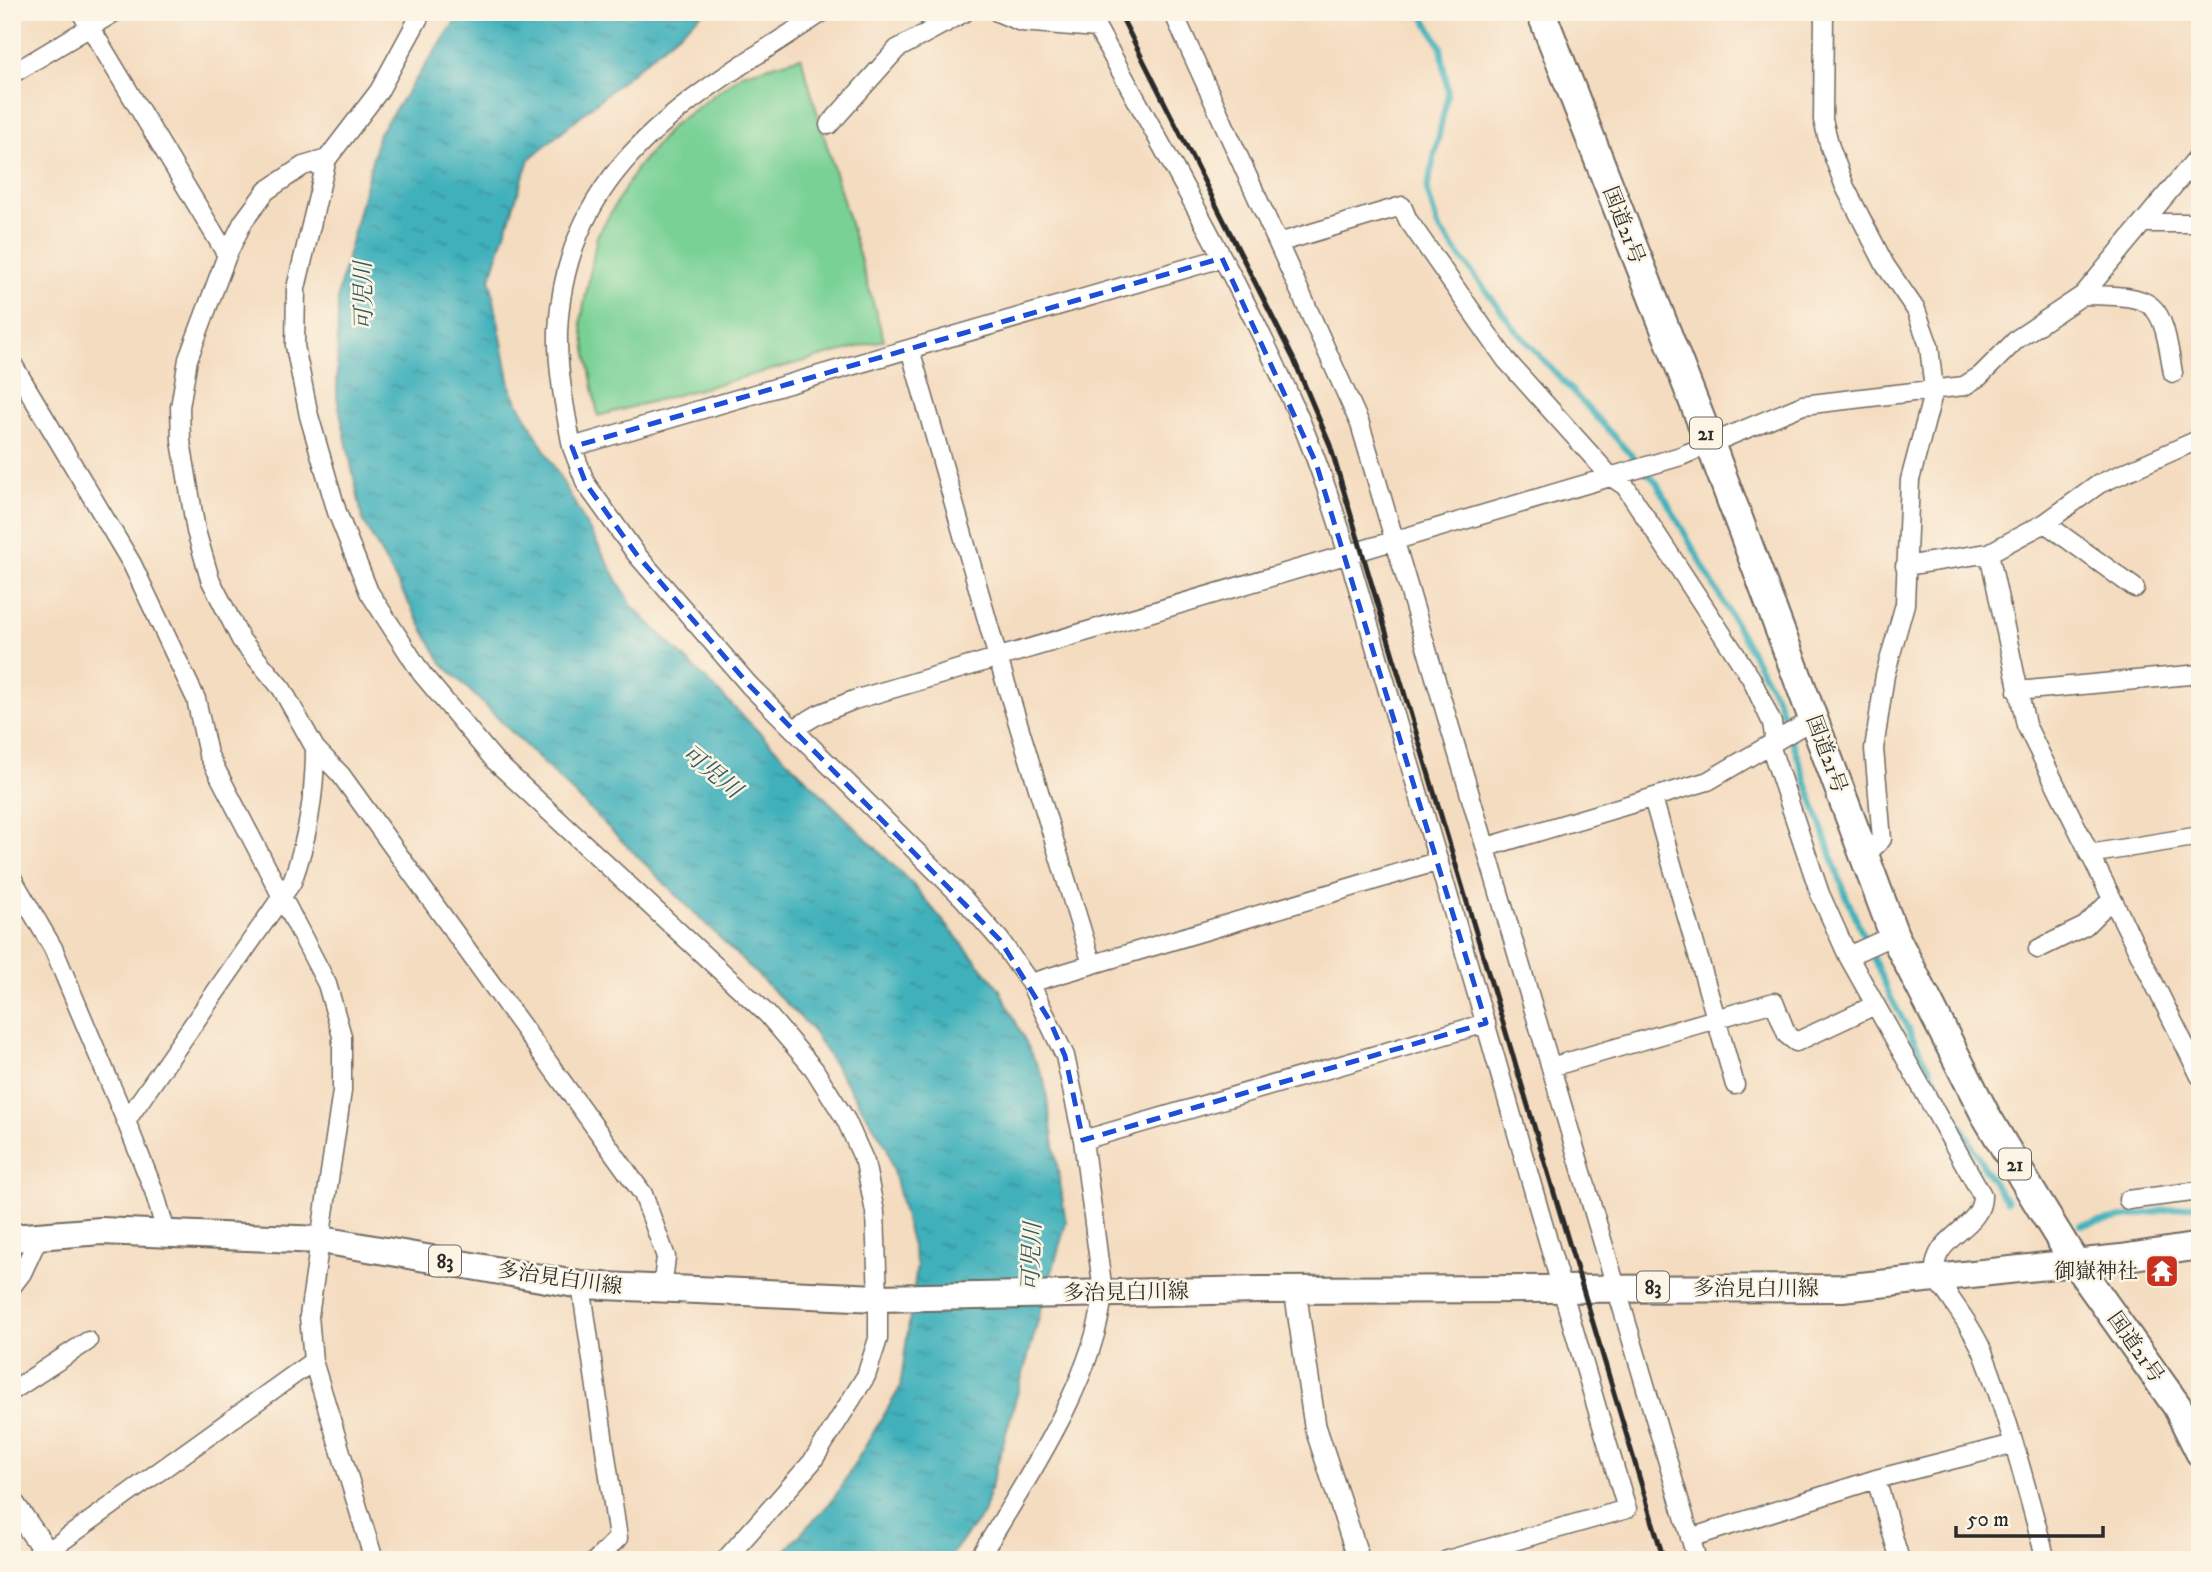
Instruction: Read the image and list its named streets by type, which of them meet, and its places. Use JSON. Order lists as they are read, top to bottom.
{
  "streets": {
    "highway": ["国道21号", "21"],
    "main road": ["83", "多治見白川線"]
  },
  "crossings": [
    ["国道21号", "多治見白川線"]
  ],
  "water": ["可児川"],
  "places": {
    "temple": ["御嶽神社"]
  },
  "scale_bar": "50 m"
}
